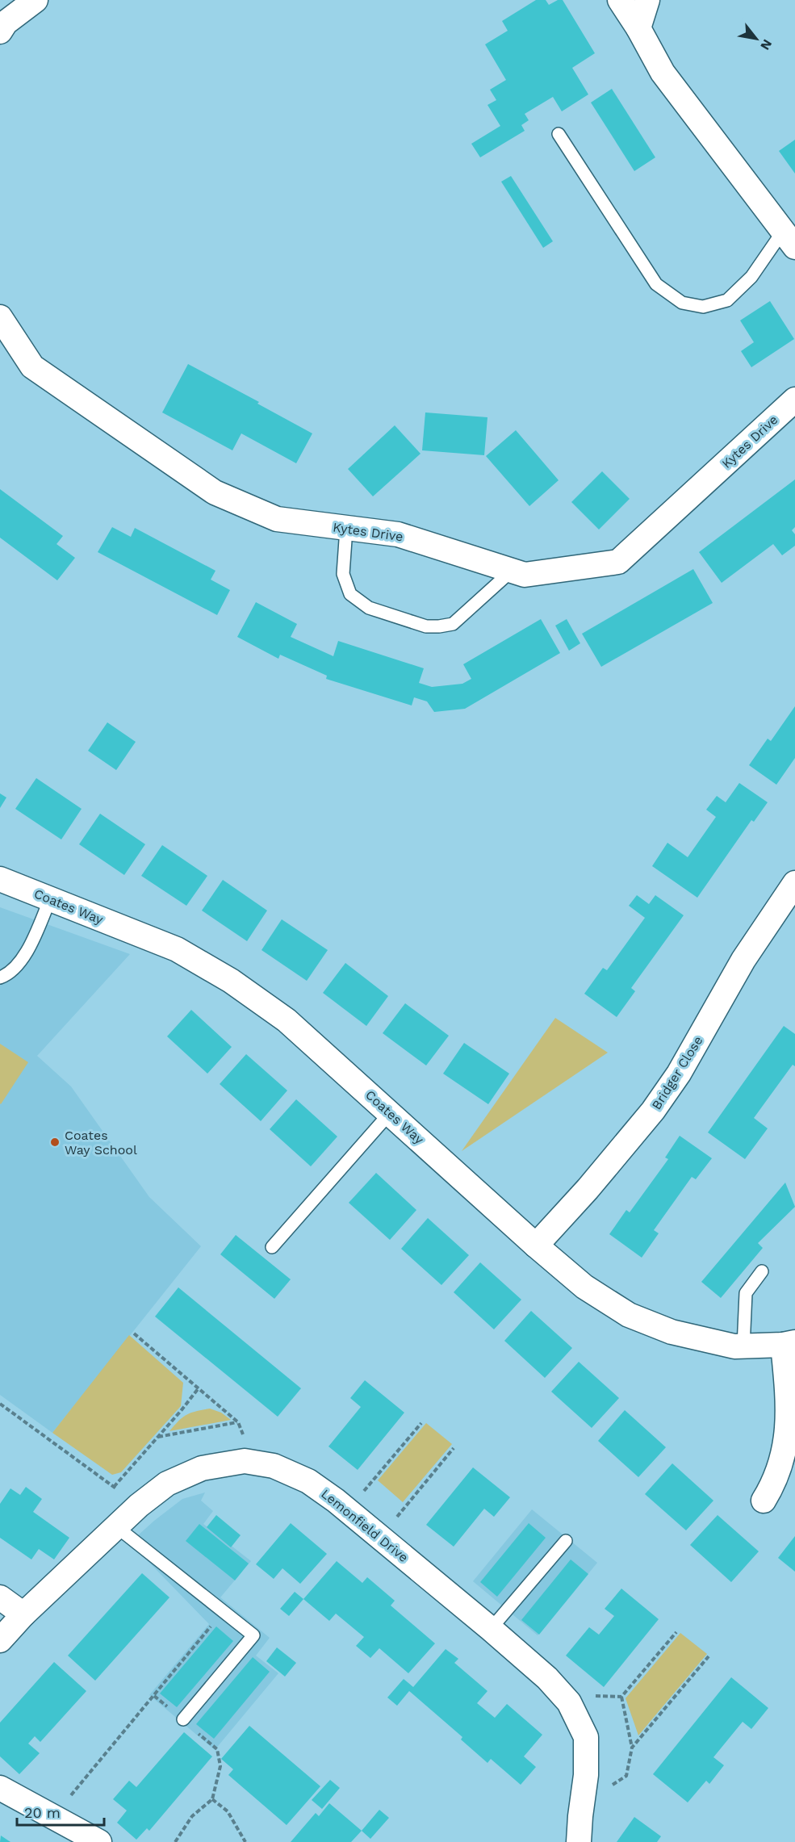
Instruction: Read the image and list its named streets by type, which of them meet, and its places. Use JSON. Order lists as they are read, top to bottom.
{
  "streets": {
    "street": [
      "Kytes Drive",
      "Coates Way",
      "Bridger Close",
      "Lemonfield Drive"
    ]
  },
  "crossings": [
    ["Coates Way", "Bridger Close"]
  ],
  "places": ["Coates Way School"],
  "scale_bar": "20 m",
  "north": "bottom right"
}
